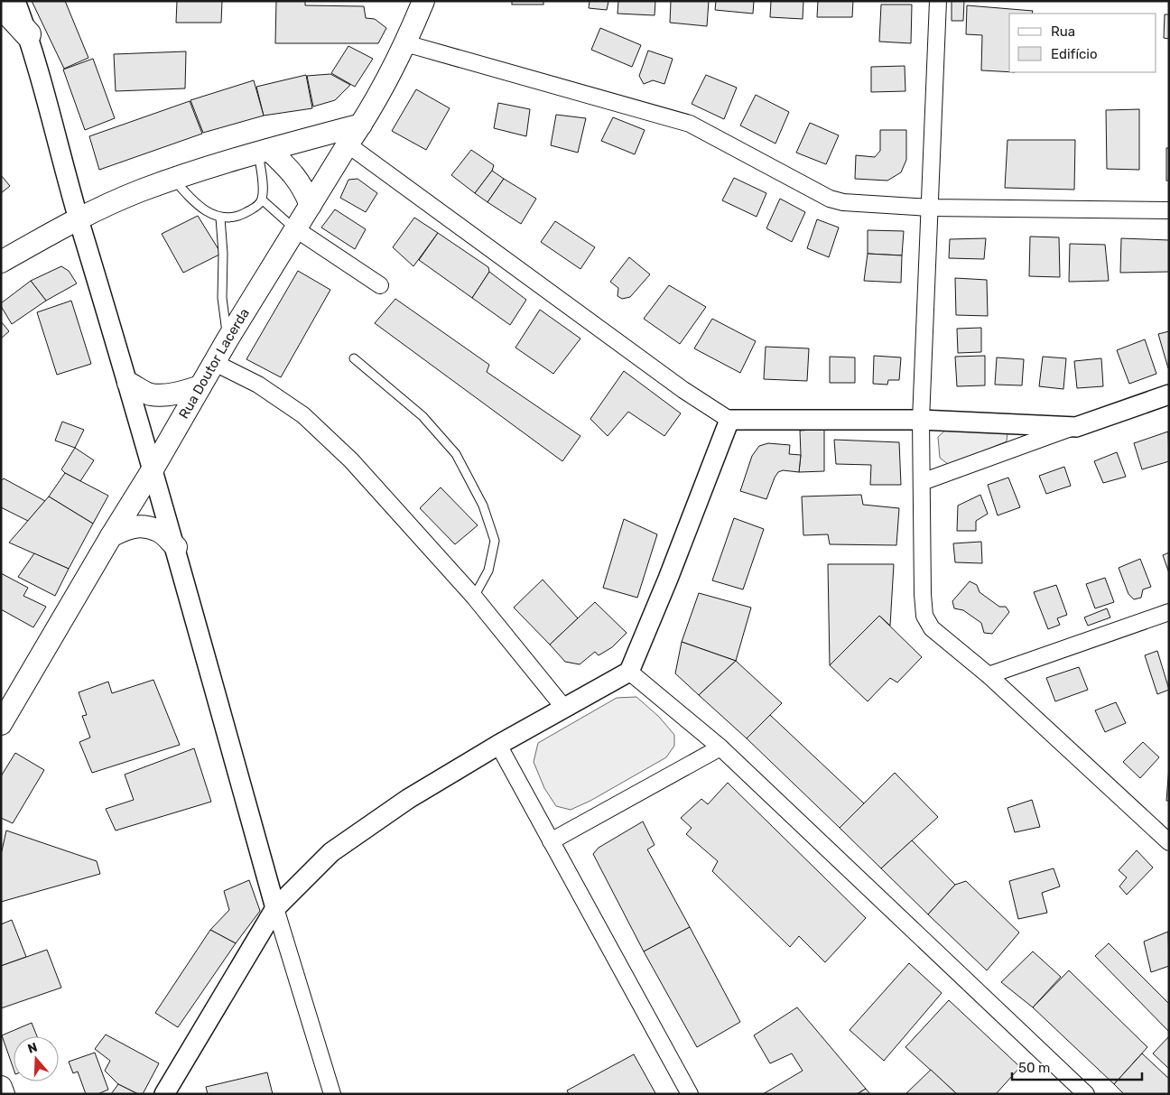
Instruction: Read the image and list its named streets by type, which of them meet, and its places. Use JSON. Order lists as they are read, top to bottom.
{
  "streets": {
    "main road": ["Rua Doutor Lacerda"]
  },
  "legend": ["Rua", "Edifício"],
  "scale_bar": "50 m",
  "north": "top"
}
